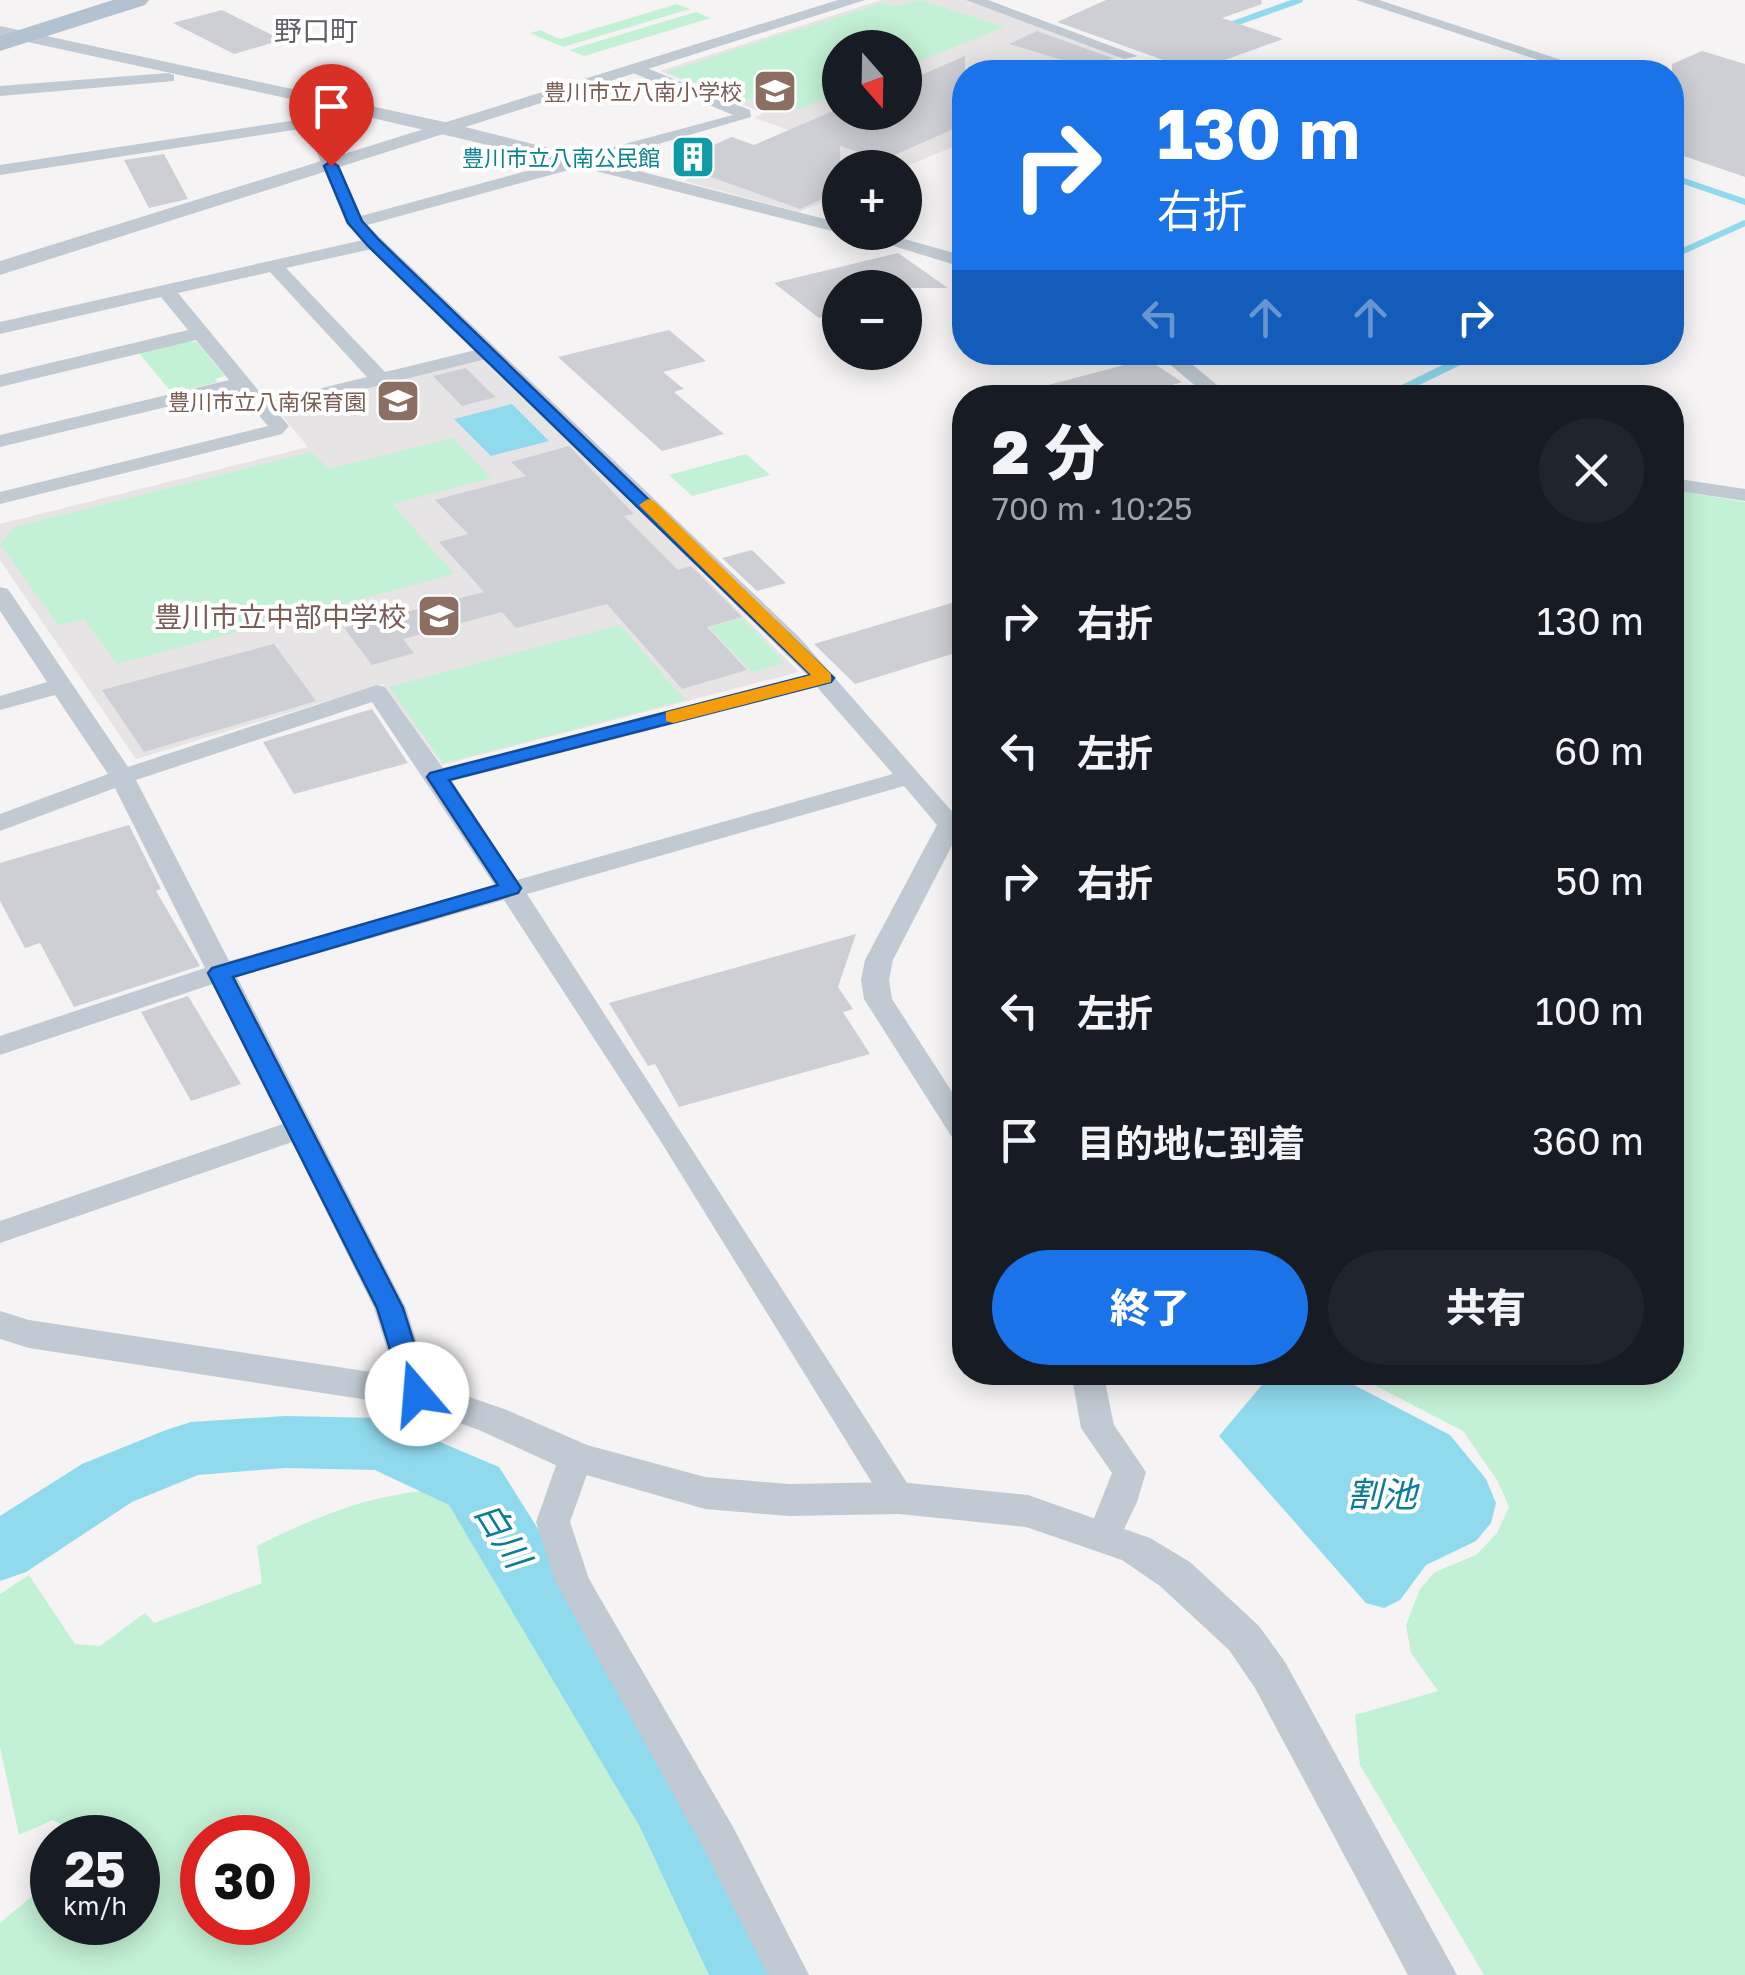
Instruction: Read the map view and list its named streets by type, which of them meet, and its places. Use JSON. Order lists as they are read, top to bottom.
{
  "districts": ["野口町"],
  "water": ["割池", "白川"],
  "places": {
    "school or university": ["豊川市立八南小学校", "豊川市立八南保育園", "豊川市立中部中学校"],
    "building": ["豊川市立八南公民館"]
  },
  "north": "bottom",
  "page": {
    "map_buttons": ["+", "−"],
    "turn": ["130 m", "右折"],
    "heading": ["2 分", "700 m · 10:25"],
    "list": [
      {
        "name": "右折",
        "value": "130 m"
      },
      {
        "name": "左折",
        "value": "60 m"
      },
      {
        "name": "右折",
        "value": "50 m"
      },
      {
        "name": "左折",
        "value": "100 m"
      },
      {
        "name": "目的地に到着",
        "value": "360 m"
      }
    ],
    "buttons": ["終了", "共有"],
    "speed": "25 km/h",
    "limit": "30"
  }
}
